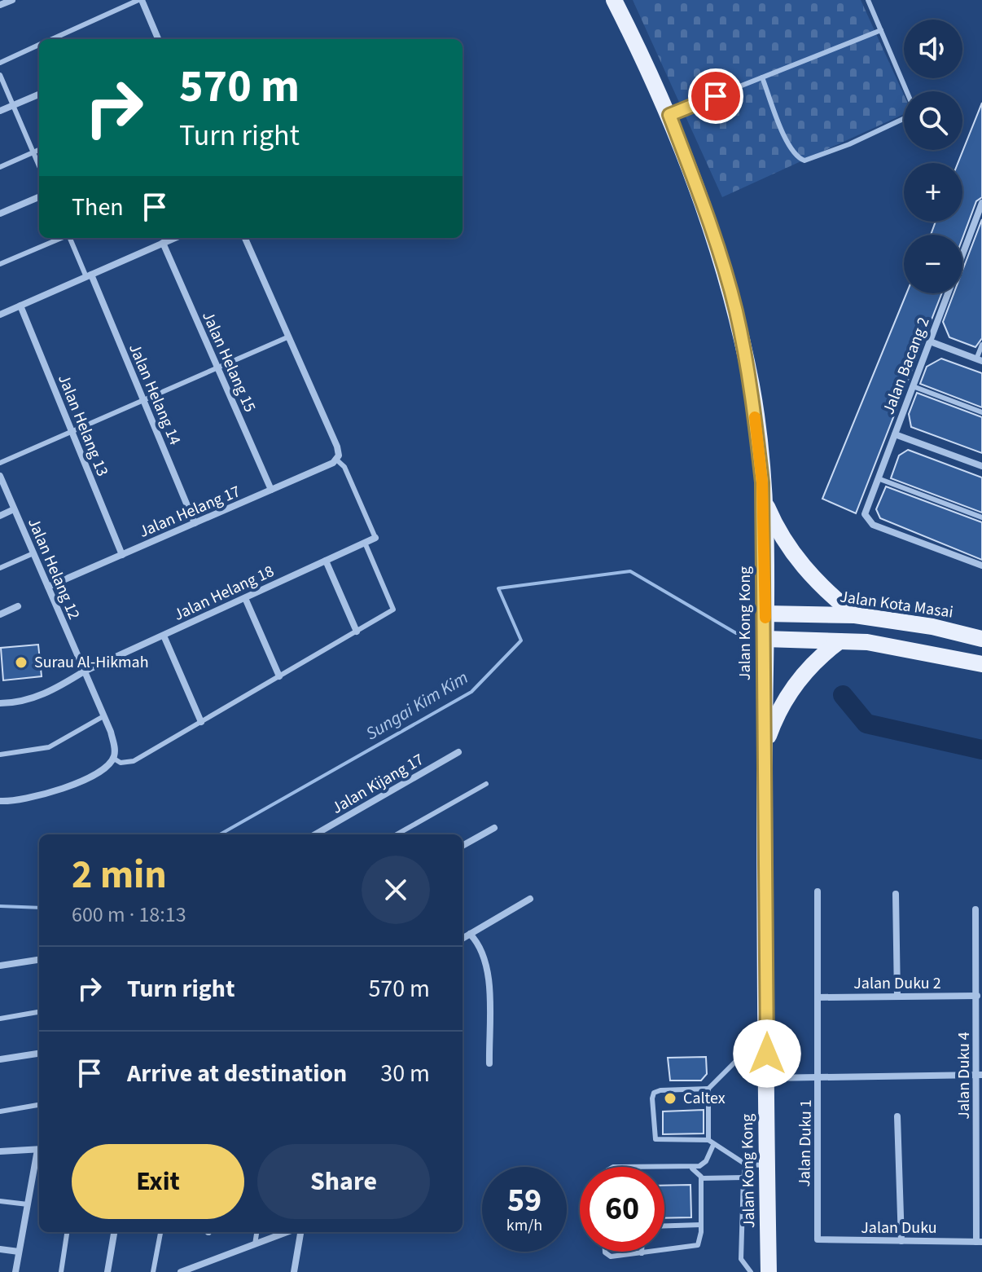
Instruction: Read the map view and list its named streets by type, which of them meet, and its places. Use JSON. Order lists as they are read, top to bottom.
{
  "streets": {
    "main road": ["Jalan Kota Masai", "Jalan Kong Kong"],
    "street": [
      "Jalan Helang 15",
      "Jalan Bacang 2",
      "Jalan Helang 14",
      "Jalan Helang 13",
      "Jalan Helang 17",
      "Jalan Helang 12",
      "Jalan Helang 18",
      "Jalan Kijang 17",
      "Jalan Duku 2",
      "Jalan Duku 4",
      "Jalan Duku 1",
      "Jalan Duku"
    ]
  },
  "crossings": [
    ["Jalan Helang 15", "Jalan Helang 17"],
    ["Jalan Helang 14", "Jalan Helang 17"],
    ["Jalan Helang 13", "Jalan Helang 17"],
    ["Jalan Helang 17", "Jalan Helang 12"],
    ["Jalan Helang 12", "Jalan Helang 18"],
    ["Jalan Kota Masai", "Jalan Kong Kong"],
    ["Jalan Duku 2", "Jalan Duku 4"],
    ["Jalan Duku 2", "Jalan Duku 1"],
    ["Jalan Duku 4", "Jalan Duku"],
    ["Jalan Duku 1", "Jalan Duku"]
  ],
  "water": ["Sungai Kim Kim"],
  "places": ["Surau Al-Hikmah", "Caltex"],
  "page": {
    "map_buttons": ["+", "−"],
    "turn": ["570 m", "Turn right"],
    "then": "Then",
    "heading": ["2 min", "600 m · 18:13"],
    "list": [
      {
        "name": "Turn right",
        "value": "570 m"
      },
      {
        "name": "Arrive at destination",
        "value": "30 m"
      }
    ],
    "buttons": ["Exit", "Share"],
    "speed": "59 km/h",
    "limit": "60"
  }
}
